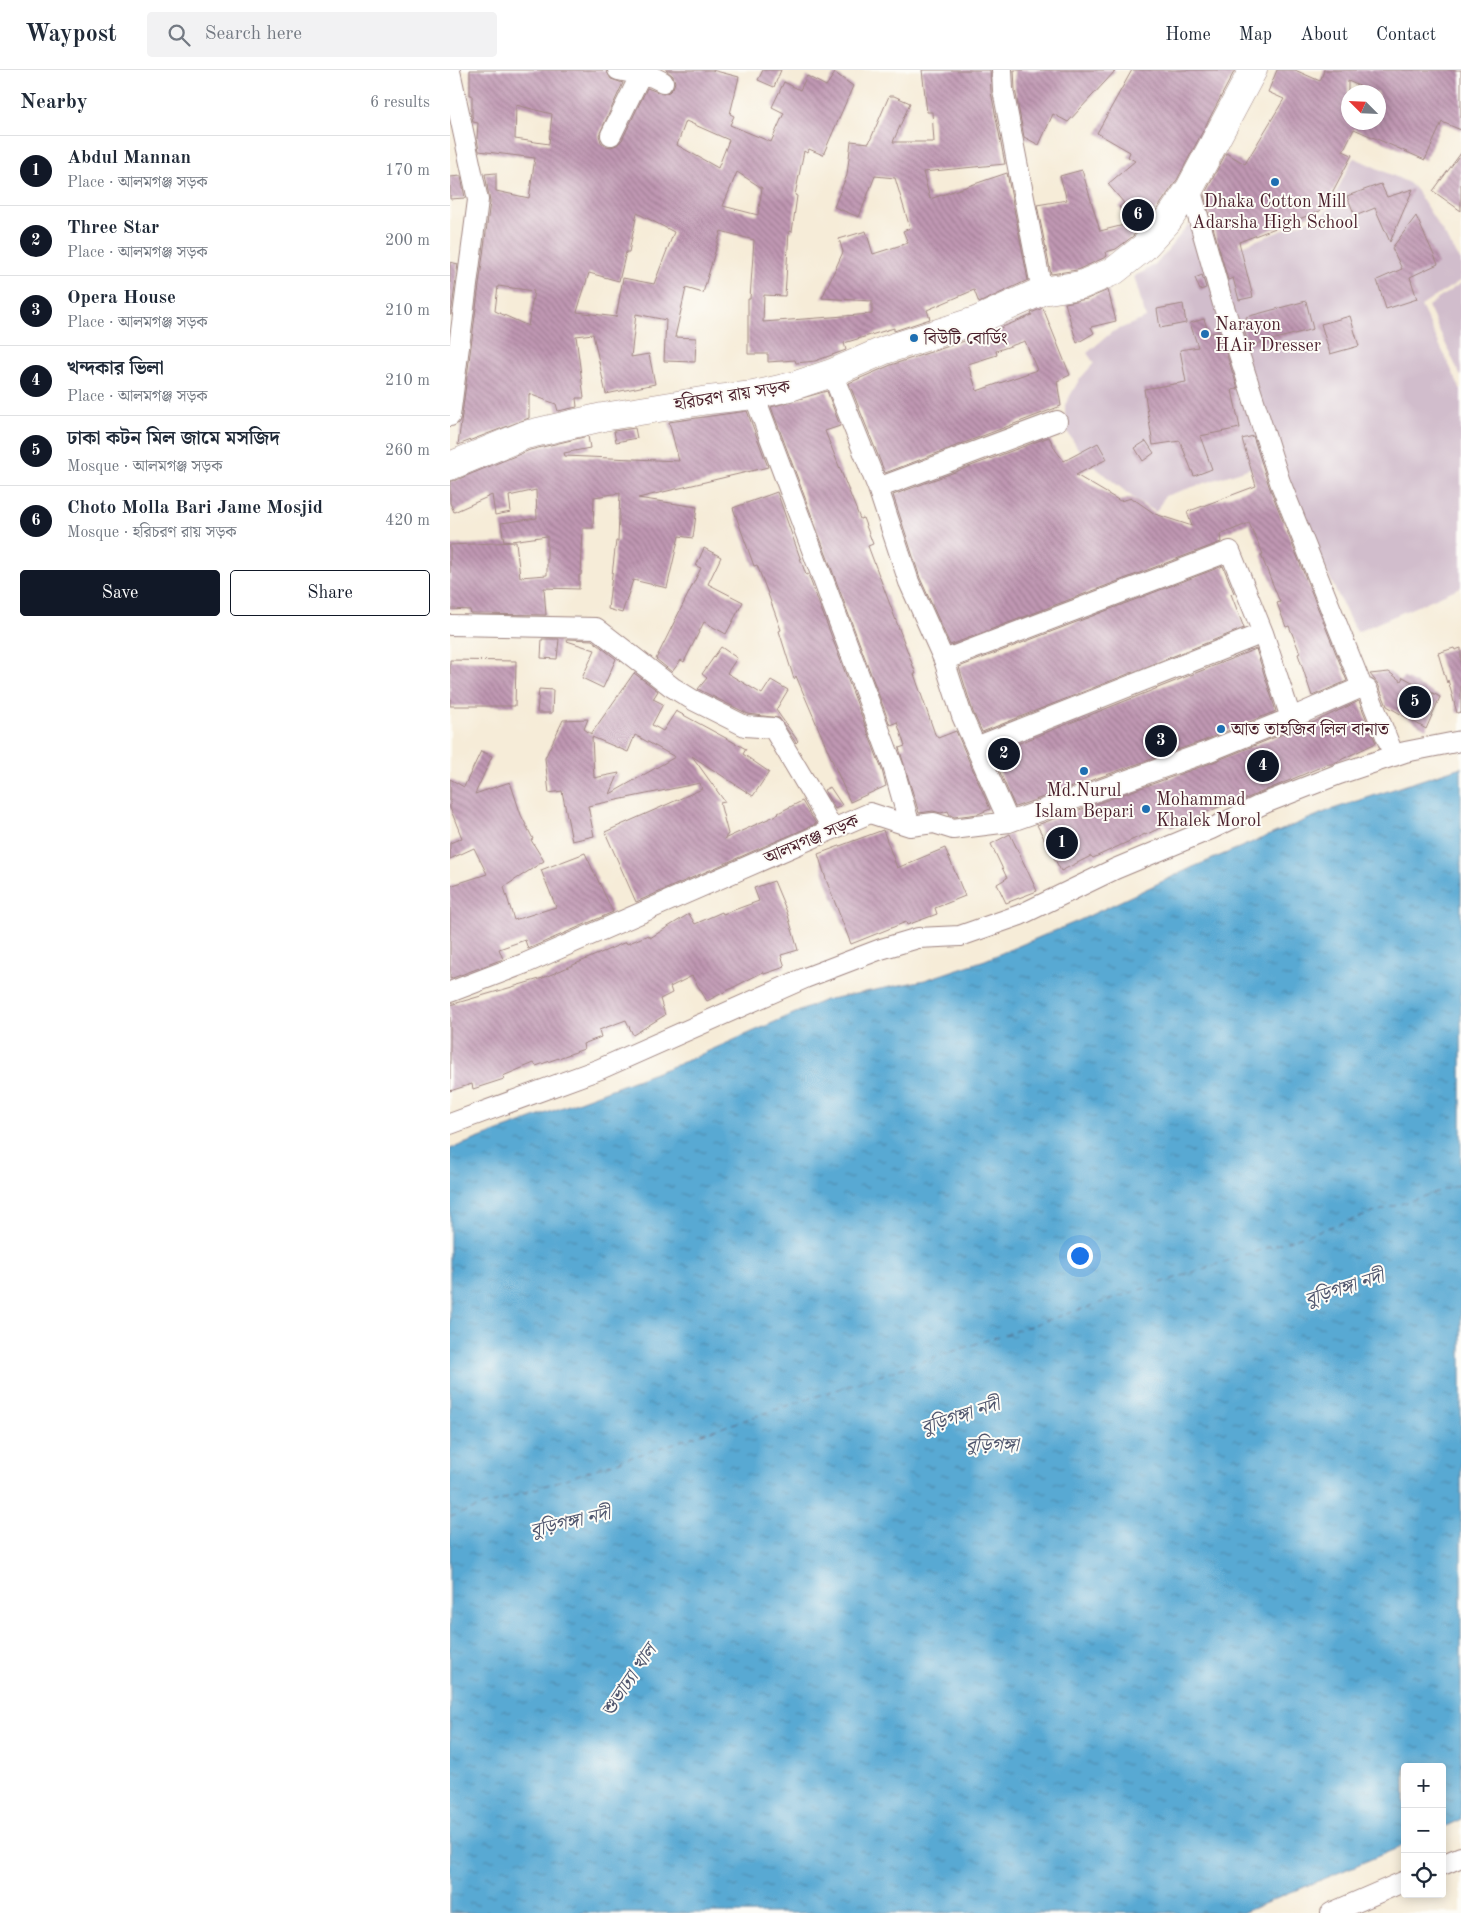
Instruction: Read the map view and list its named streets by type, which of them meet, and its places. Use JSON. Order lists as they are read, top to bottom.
{
  "streets": {
    "main road": ["হরিচরণ রায় সড়ক"],
    "street": ["আলমগঞ্জ সড়ক"]
  },
  "water": ["বুড়িগঙ্গা নদী", "বুড়িগঙ্গা", "শুভাঢ্যা খাল"],
  "places": [
    "Dhaka Cotton Mill Adarsha High School",
    "Narayon HAir Dresser",
    "বিউটি বোর্ডিং",
    "আত তাহজিব লিল বানাত",
    "Md.Nurul Islam Bepari",
    "Mohammad Khalek Morol"
  ],
  "north": "top left",
  "page": {
    "header": "Waypost",
    "search": "Search here",
    "nav": [
      "Home",
      "Map",
      "About",
      "Contact"
    ],
    "heading": ["Nearby", "6 results"],
    "list": [
      {
        "mark": "1",
        "name": "Abdul Mannan",
        "note": "Place · আলমগঞ্জ সড়ক",
        "value": "170 m"
      },
      {
        "mark": "2",
        "name": "Three Star",
        "note": "Place · আলমগঞ্জ সড়ক",
        "value": "200 m"
      },
      {
        "mark": "3",
        "name": "Opera House",
        "note": "Place · আলমগঞ্জ সড়ক",
        "value": "210 m"
      },
      {
        "mark": "4",
        "name": "খন্দকার ভিলা",
        "note": "Place · আলমগঞ্জ সড়ক",
        "value": "210 m"
      },
      {
        "mark": "5",
        "name": "ঢাকা কটন মিল জামে মসজিদ",
        "note": "Mosque · আলমগঞ্জ সড়ক",
        "value": "260 m"
      },
      {
        "mark": "6",
        "name": "Choto Molla Bari Jame Mosjid",
        "note": "Mosque · হরিচরণ রায় সড়ক",
        "value": "420 m"
      }
    ],
    "pins": [
      "6",
      "5",
      "3",
      "2",
      "4",
      "1"
    ],
    "buttons": ["Save", "Share"],
    "map_buttons": ["+", "−"]
  }
}
